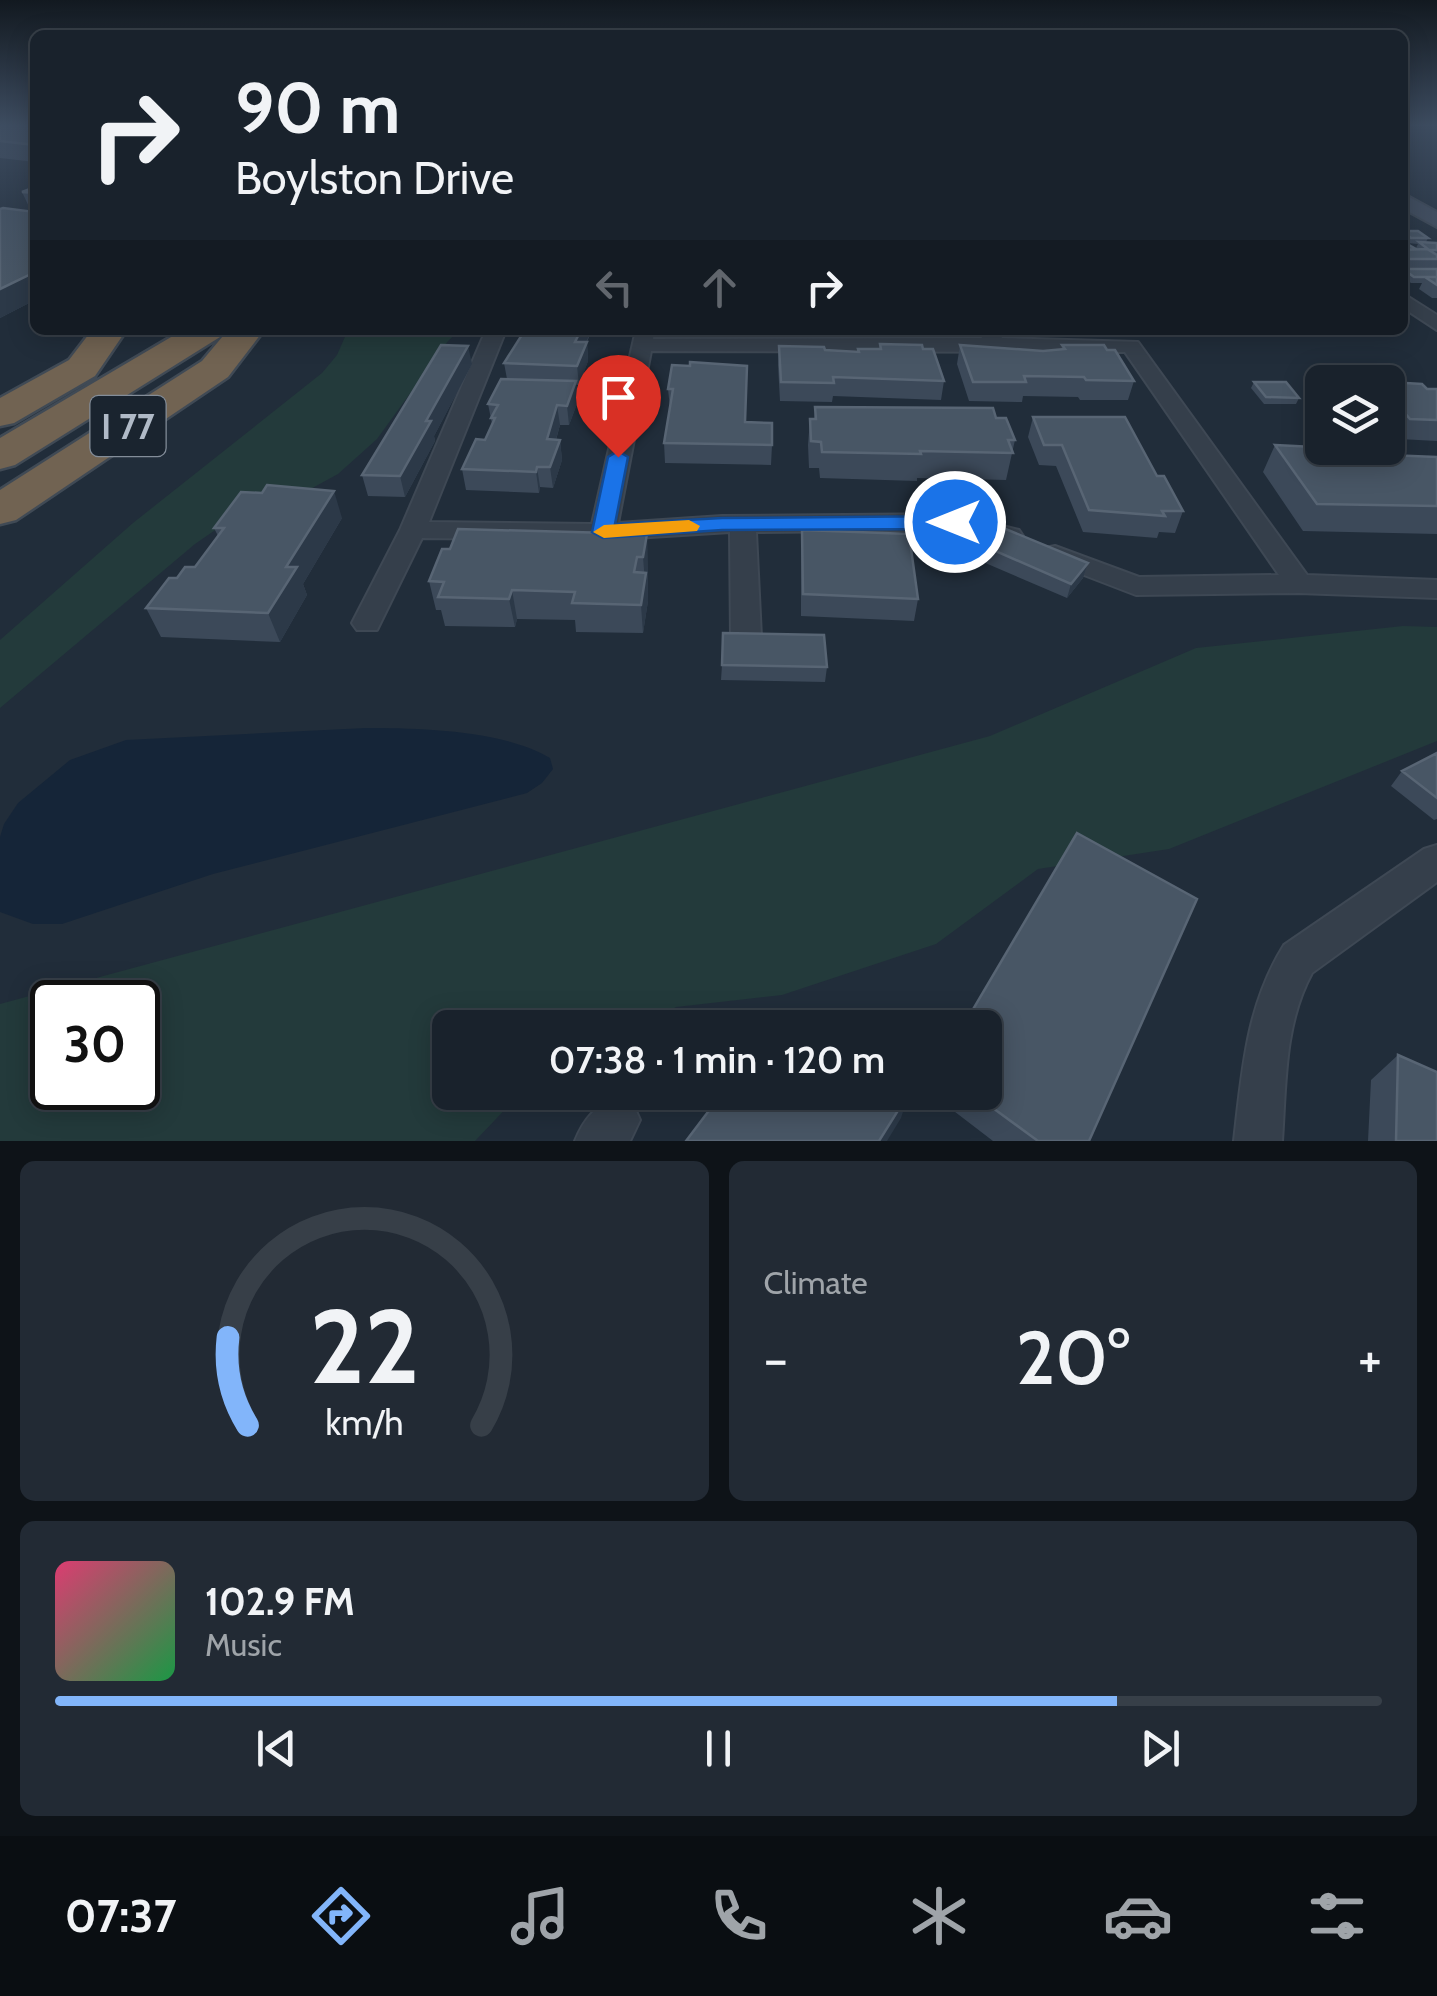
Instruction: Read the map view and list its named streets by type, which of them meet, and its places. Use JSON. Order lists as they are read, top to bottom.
{
  "streets": {
    "highway": ["I 77"]
  },
  "page": {
    "turn": ["90 m", "Boylston Drive"],
    "limit": "30",
    "trip": "07:38 · 1 min · 120 m",
    "tile": "Climate",
    "heat": ["−", "20°", "+"],
    "song": ["102.9 FM", "Music"],
    "tabs": "07:37",
    "gauge": ["22", "km/h"]
  }
}
